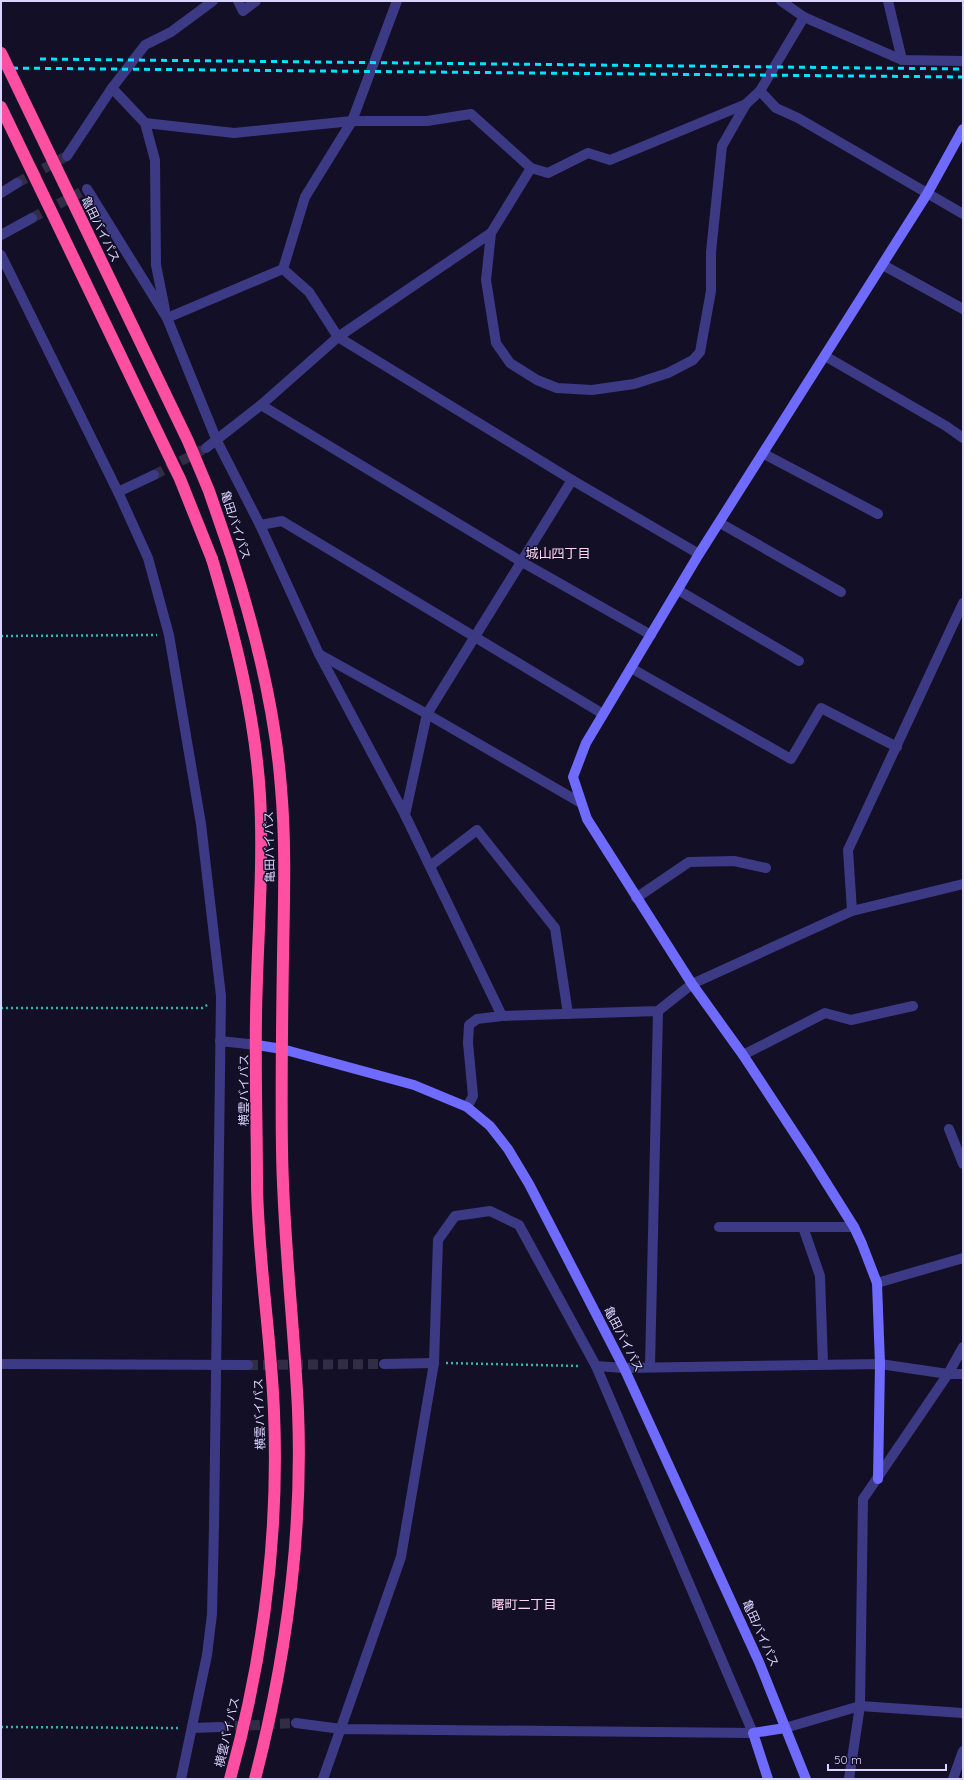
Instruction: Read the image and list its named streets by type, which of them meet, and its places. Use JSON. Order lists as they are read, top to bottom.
{
  "streets": {
    "highway": ["亀田バイパス", "横雲バイパス"]
  },
  "crossings": [
    ["亀田バイパス", "横雲バイパス"]
  ],
  "districts": ["城山四丁目", "曙町二丁目"],
  "scale_bar": "50 m"
}
